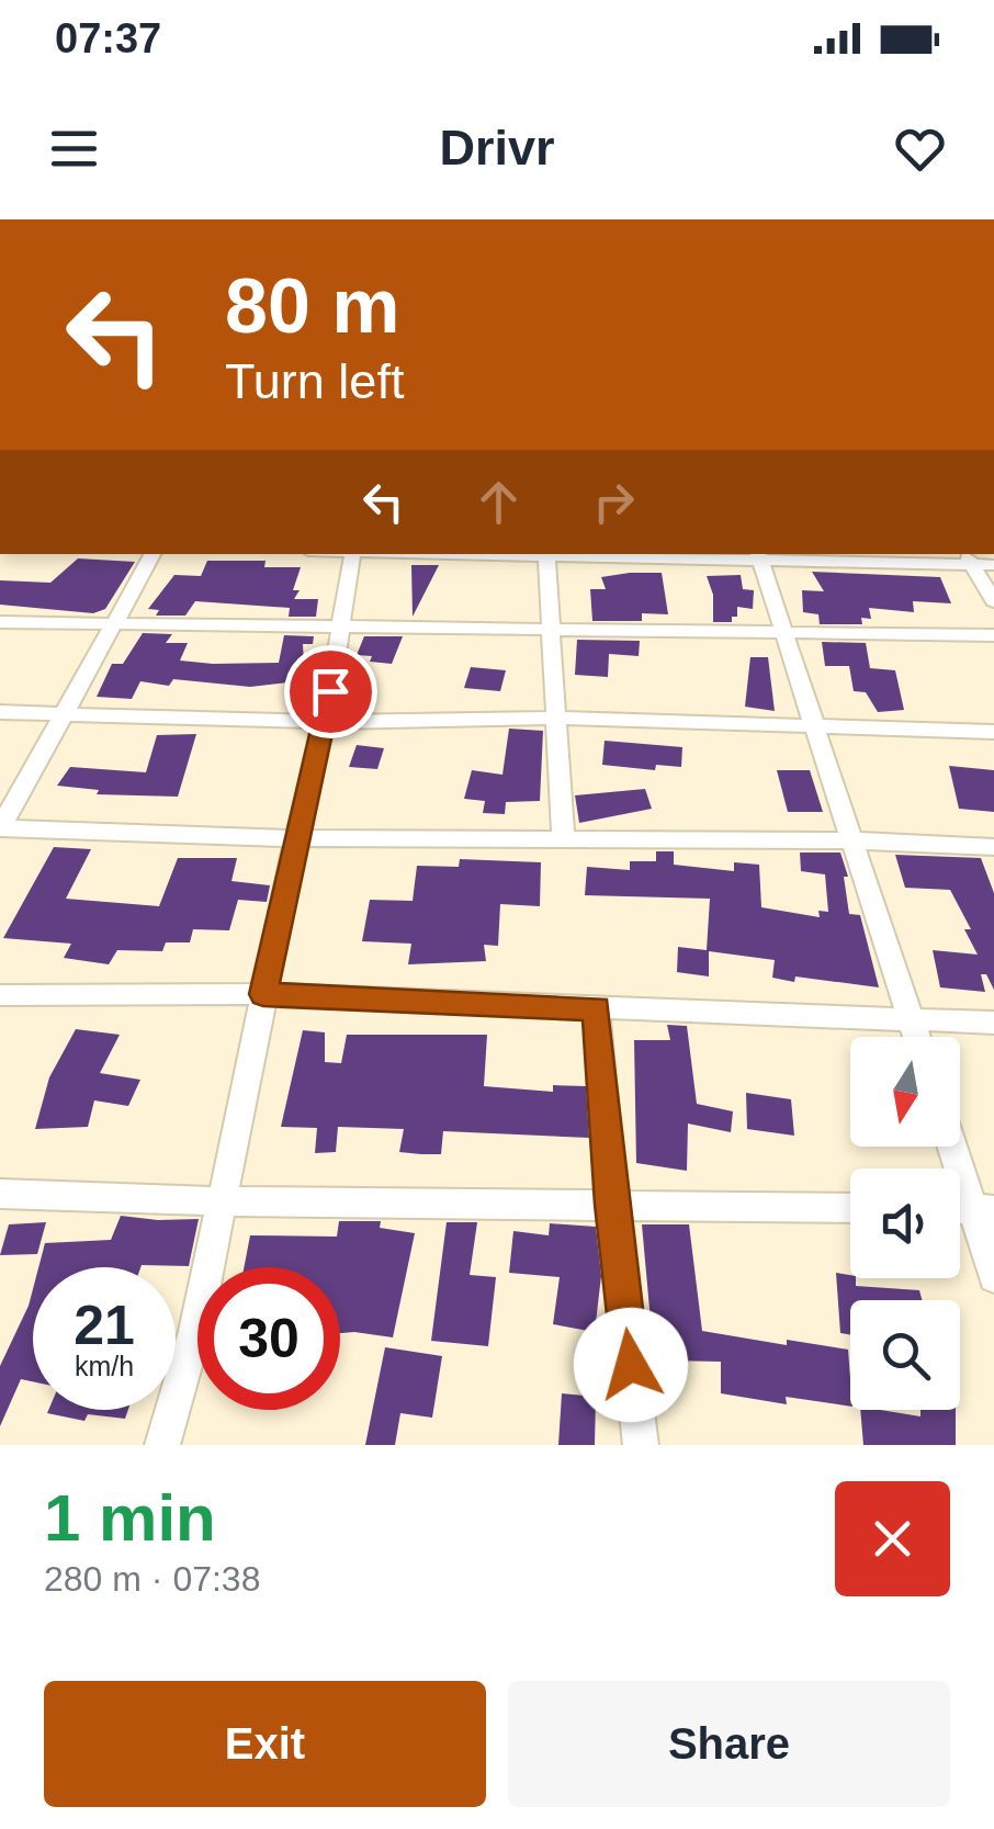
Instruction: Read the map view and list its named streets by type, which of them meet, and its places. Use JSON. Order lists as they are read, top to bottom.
{
  "north": "bottom",
  "page": {
    "status": "07:37",
    "header": "Drivr",
    "turn": ["80 m", "Turn left"],
    "speed": "21 km/h",
    "limit": "30",
    "heading": ["1 min", "280 m · 07:38"],
    "buttons": ["Exit", "Share"]
  }
}
